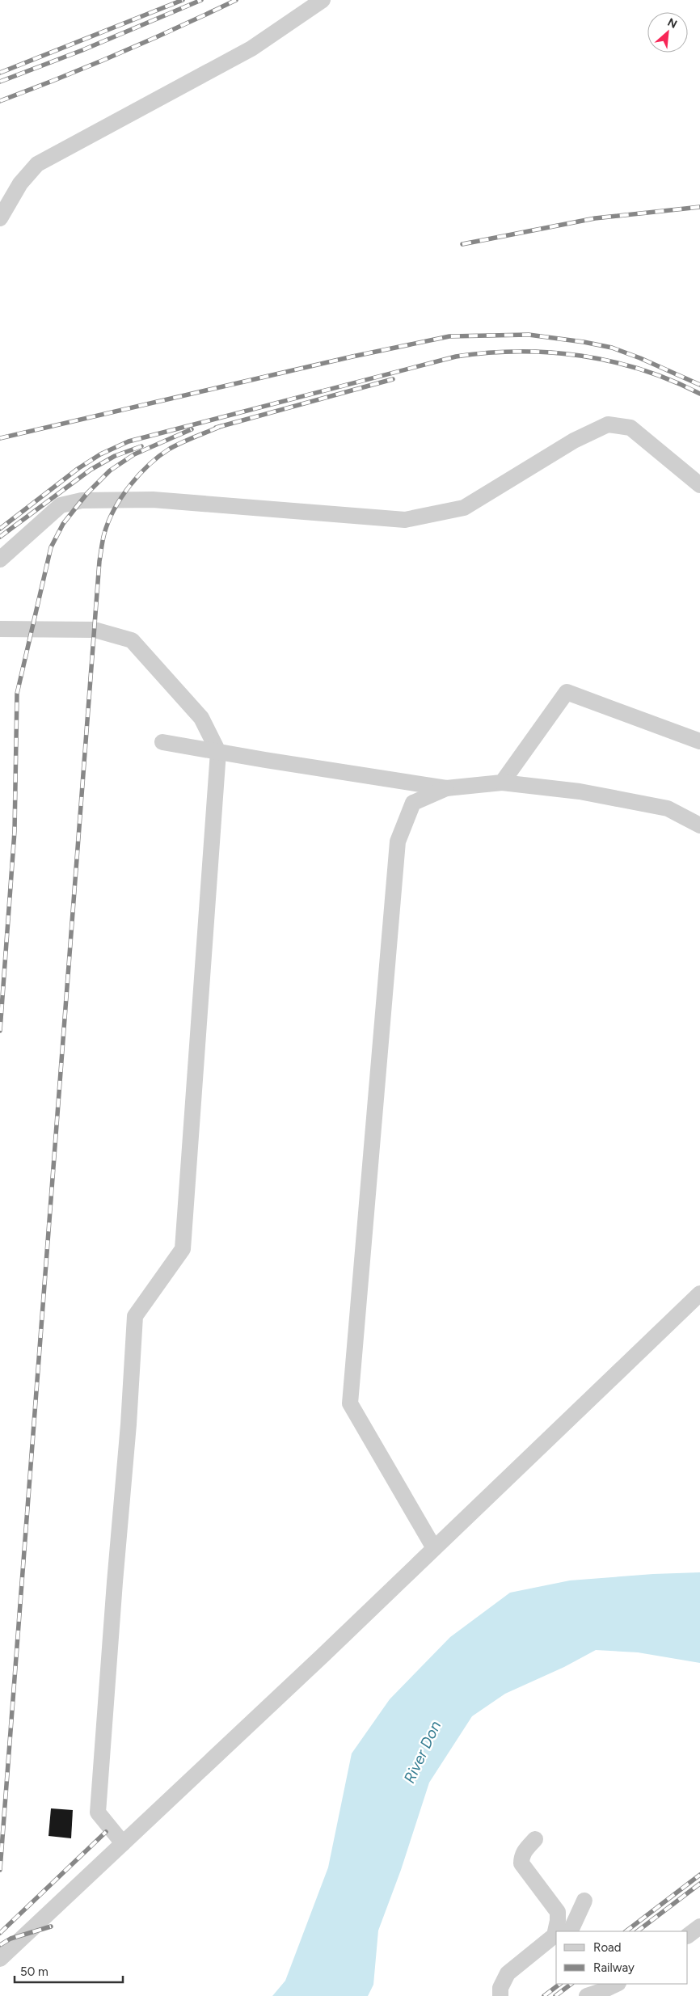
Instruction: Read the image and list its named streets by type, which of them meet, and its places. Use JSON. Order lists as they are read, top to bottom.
{
  "water": ["River Don"],
  "legend": ["Road", "Railway"],
  "scale_bar": "50 m",
  "north": "top right"
}
